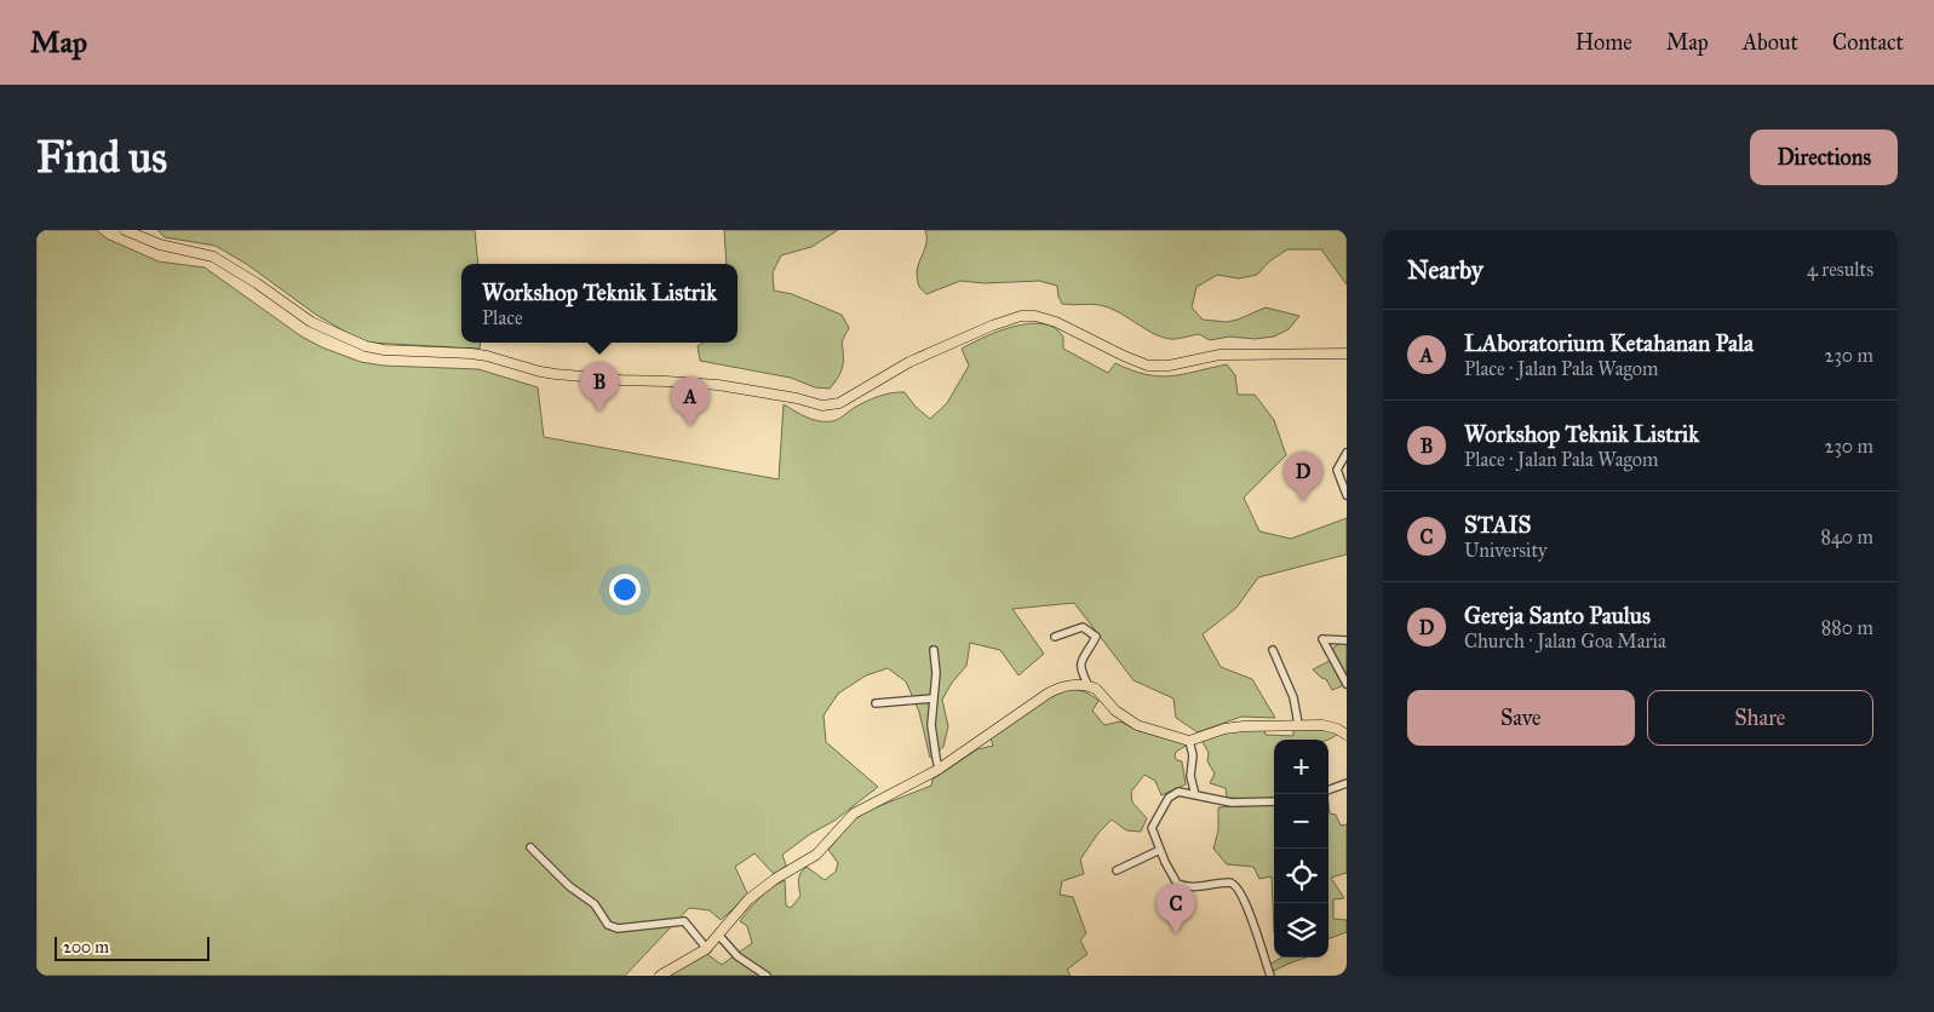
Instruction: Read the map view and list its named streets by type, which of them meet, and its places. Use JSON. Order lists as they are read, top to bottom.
{
  "scale_bar": "200 m",
  "page": {
    "header": "Map",
    "nav": [
      "Home",
      "Map",
      "About",
      "Contact"
    ],
    "buttons": [
      "Directions",
      ["Save", "Share"]
    ],
    "title": "Find us",
    "heading": ["Nearby", "4 results"],
    "popup": ["Workshop Teknik Listrik", "Place"],
    "list": [
      {
        "mark": "A",
        "name": "LAboratorium Ketahanan Pala",
        "note": "Place · Jalan Pala Wagom",
        "value": "230 m"
      },
      {
        "mark": "B",
        "name": "Workshop Teknik Listrik",
        "note": "Place · Jalan Pala Wagom",
        "value": "230 m"
      },
      {
        "mark": "C",
        "name": "STAIS",
        "note": "University",
        "value": "840 m"
      },
      {
        "mark": "D",
        "name": "Gereja Santo Paulus",
        "note": "Church · Jalan Goa Maria",
        "value": "880 m"
      }
    ],
    "pins": [
      "B",
      "A",
      "D",
      "C"
    ],
    "map_buttons": ["+", "−"],
    "scale": "200 m"
  }
}
